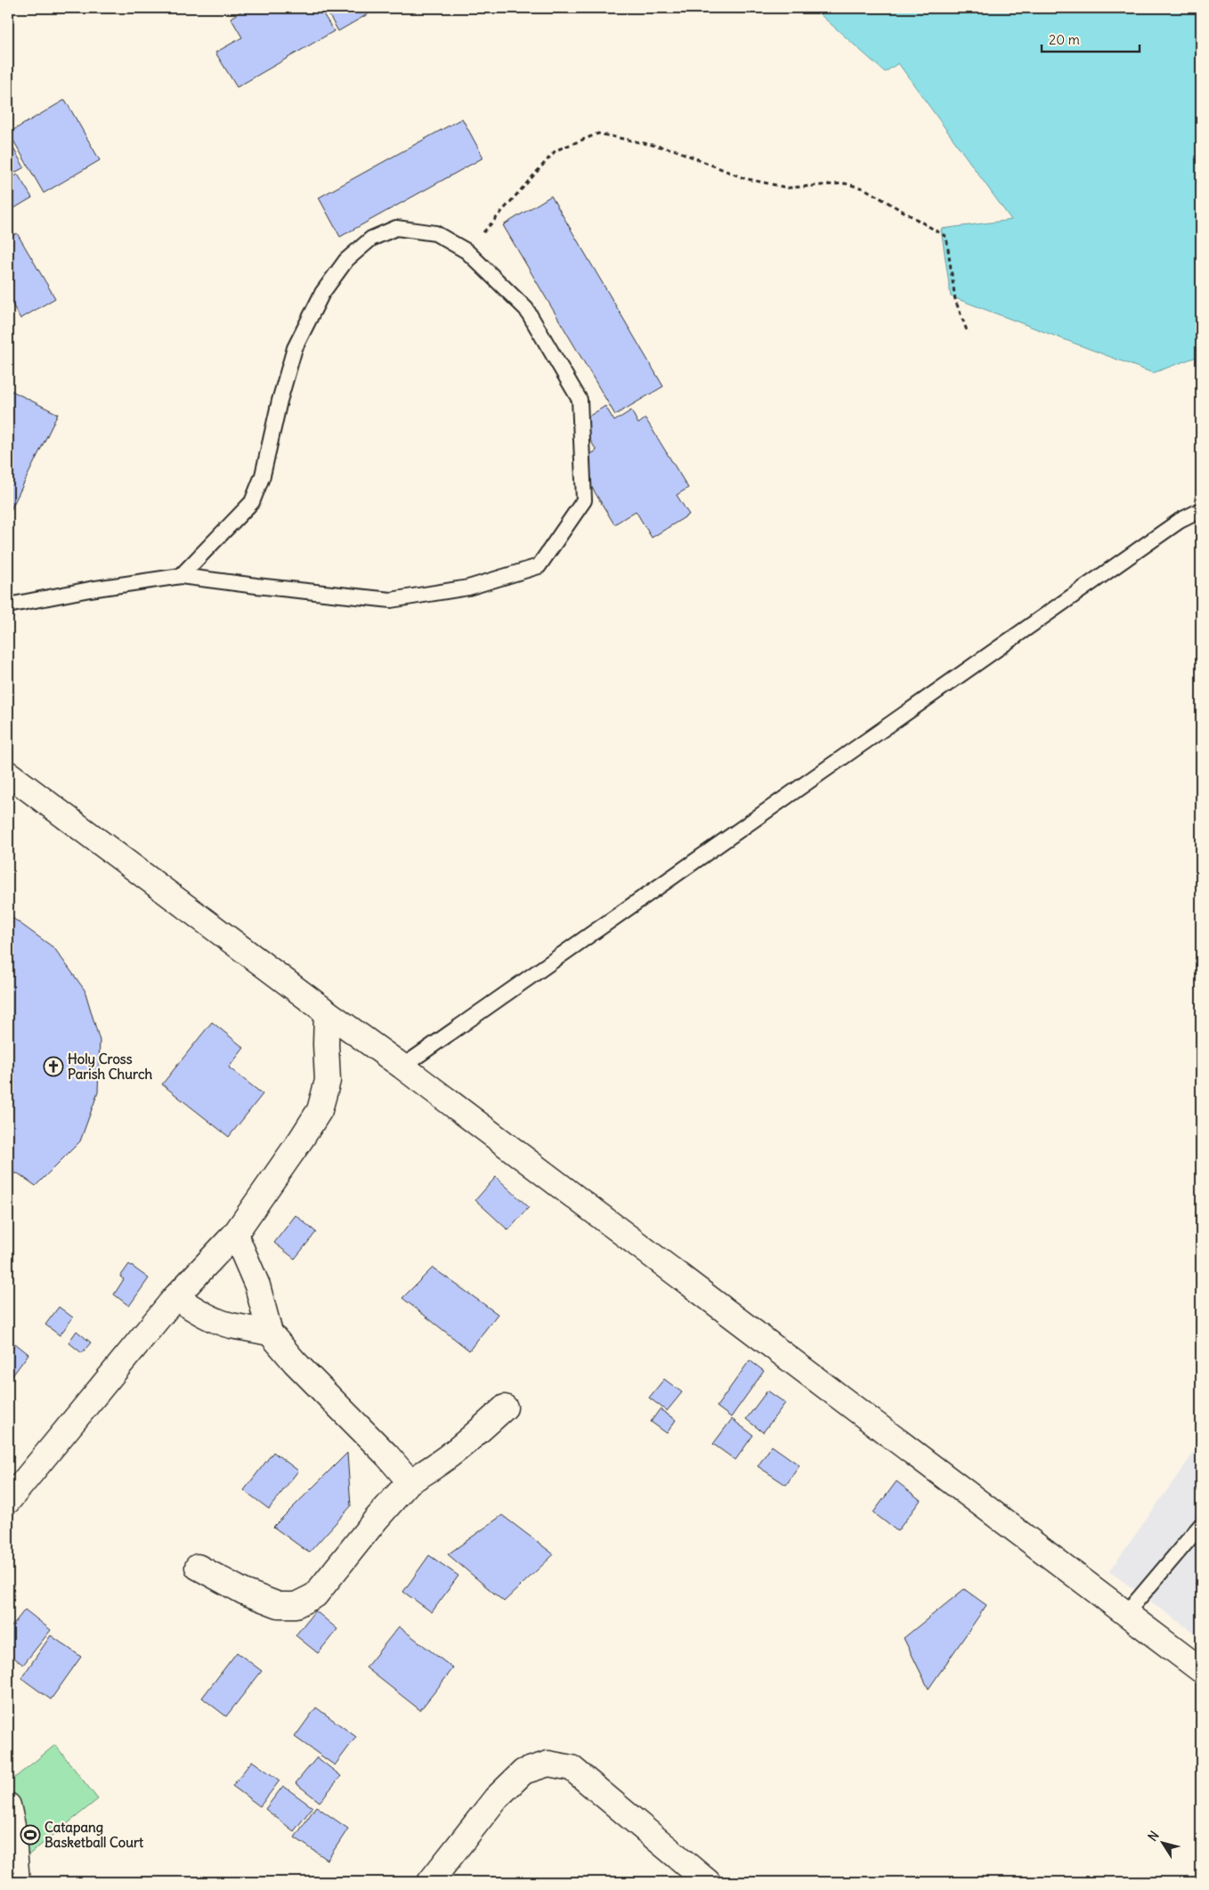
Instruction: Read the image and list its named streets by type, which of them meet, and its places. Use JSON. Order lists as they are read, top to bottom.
{
  "places": {
    "church": ["Holy Cross Parish Church"],
    "sports": ["Catapang Basketball Court"]
  },
  "scale_bar": "20 m",
  "north": "top left"
}
